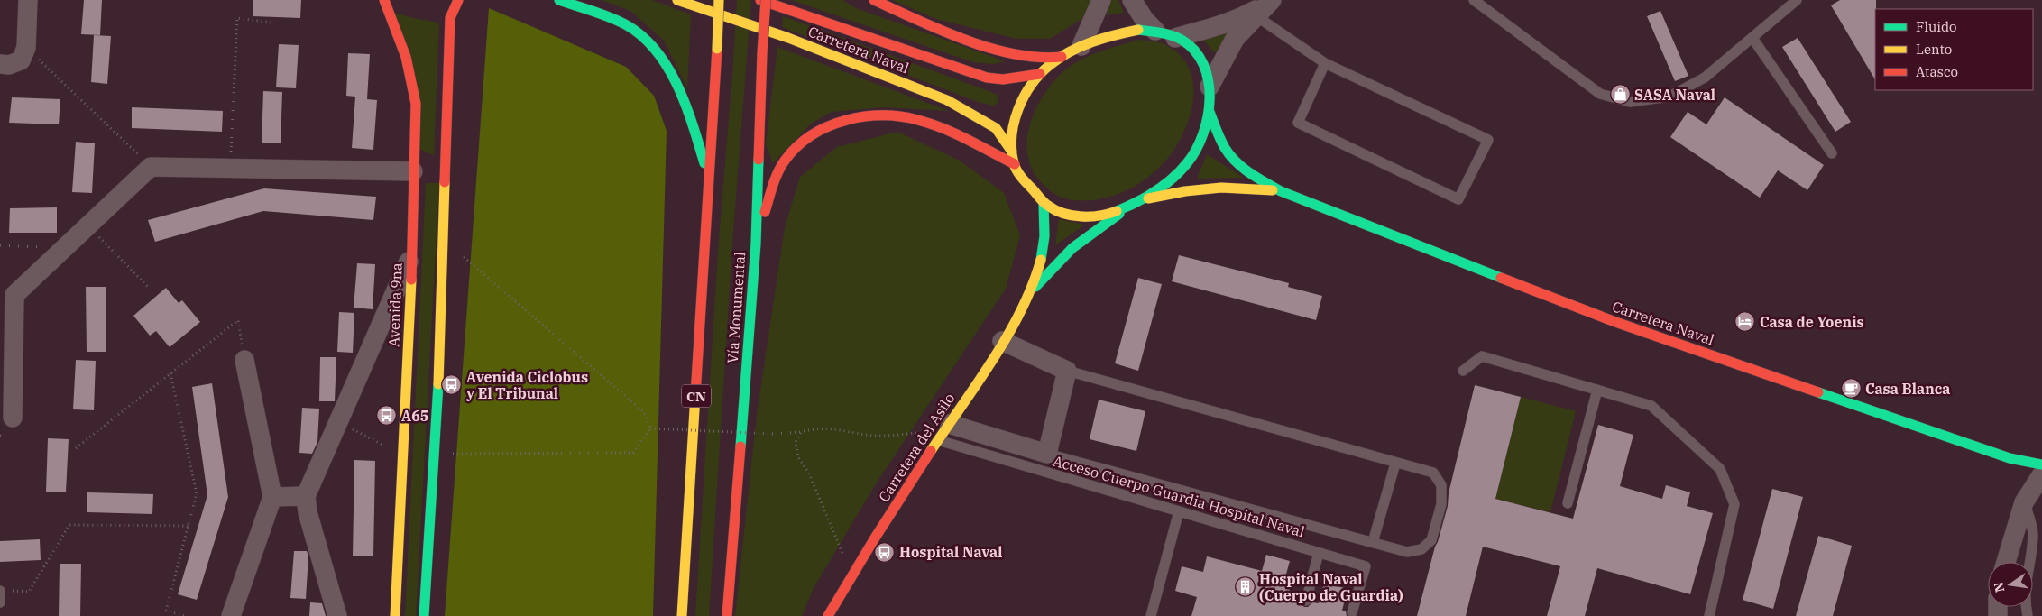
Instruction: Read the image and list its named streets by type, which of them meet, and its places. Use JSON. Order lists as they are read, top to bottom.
{
  "streets": {
    "main road": [
      "Carretera Naval",
      "Avenida 9na",
      "Vía Monumental",
      "CN",
      "Carretera del Asilo"
    ],
    "lane": ["Acceso Cuerpo Guardia Hospital Naval"]
  },
  "crossings": [
    ["Carretera del Asilo", "Acceso Cuerpo Guardia Hospital Naval"]
  ],
  "places": {
    "shop": ["SASA Naval"],
    "hotel": ["Casa de Yoenis"],
    "bus stop": ["Avenida Ciclobus y El Tribunal", "A65", "Hospital Naval"],
    "cafe": ["Casa Blanca"],
    "building": ["Hospital Naval (Cuerpo de Guardia)"]
  },
  "legend": ["Fluido", "Lento", "Atasco"],
  "north": "left"
}
